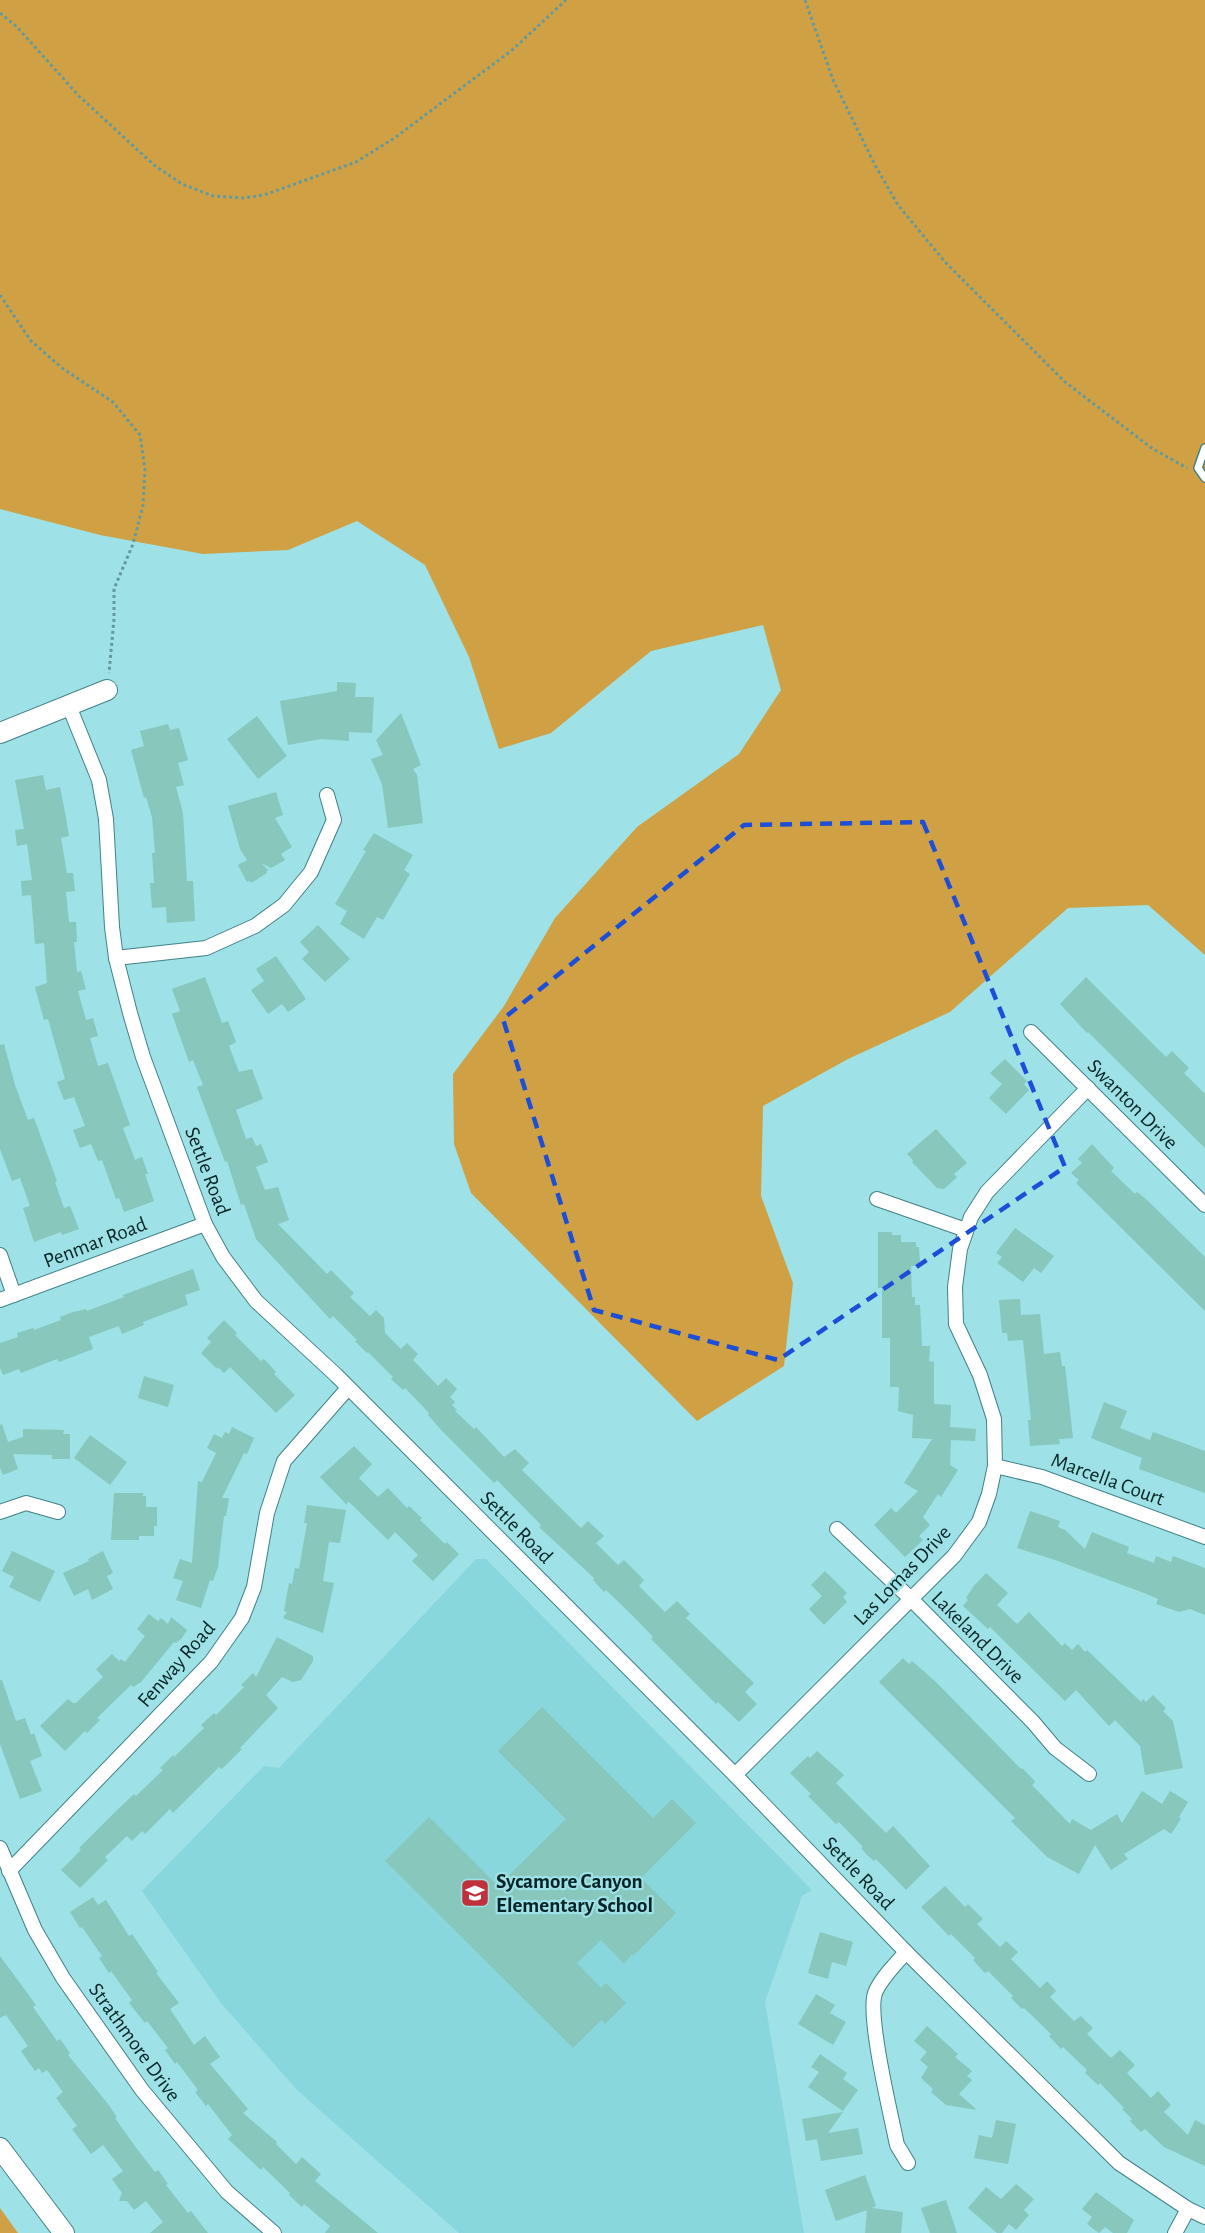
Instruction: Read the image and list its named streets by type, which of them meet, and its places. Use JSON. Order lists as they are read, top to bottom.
{
  "streets": {
    "street": [
      "Swanton Drive",
      "Settle Road",
      "Penmar Road",
      "Marcella Court",
      "Las Lomas Drive",
      "Lakeland Drive",
      "Fenway Road",
      "Strathmore Drive"
    ]
  },
  "crossings": [
    ["Swanton Drive", "Las Lomas Drive"],
    ["Settle Road", "Penmar Road"],
    ["Settle Road", "Las Lomas Drive"],
    ["Settle Road", "Fenway Road"],
    ["Marcella Court", "Las Lomas Drive"],
    ["Las Lomas Drive", "Lakeland Drive"],
    ["Fenway Road", "Strathmore Drive"]
  ],
  "places": {
    "school or university": ["Sycamore Canyon Elementary School"]
  }
}
